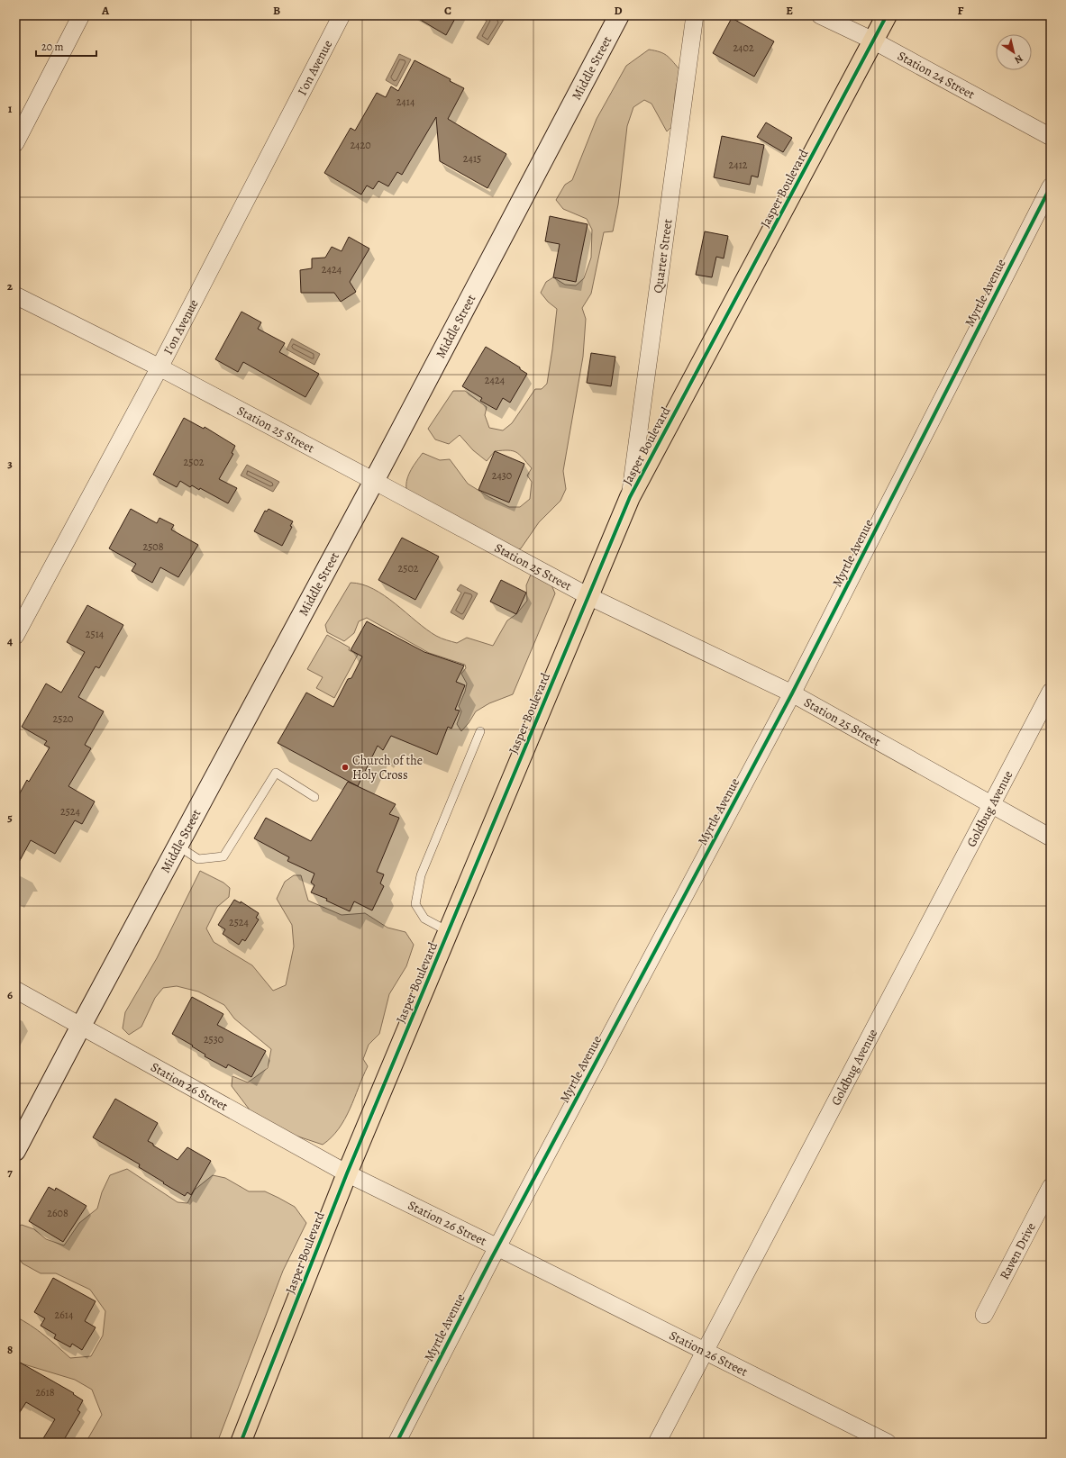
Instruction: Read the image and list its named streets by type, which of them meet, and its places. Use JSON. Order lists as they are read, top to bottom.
{
  "streets": {
    "main road": ["Jasper Boulevard"],
    "street": [
      "I'on Avenue",
      "Middle Street",
      "Station 24 Street",
      "Quarter Street",
      "Myrtle Avenue",
      "Station 25 Street",
      "Goldbug Avenue",
      "Station 26 Street",
      "Raven Drive"
    ]
  },
  "crossings": [
    ["I'on Avenue", "Station 25 Street"],
    ["Middle Street", "Station 25 Street"],
    ["Middle Street", "Station 26 Street"],
    ["Station 24 Street", "Jasper Boulevard"],
    ["Jasper Boulevard", "Quarter Street"],
    ["Jasper Boulevard", "Station 25 Street"],
    ["Jasper Boulevard", "Station 26 Street"],
    ["Myrtle Avenue", "Station 25 Street"],
    ["Myrtle Avenue", "Station 26 Street"],
    ["Station 25 Street", "Goldbug Avenue"],
    ["Goldbug Avenue", "Station 26 Street"]
  ],
  "places": ["Church of the Holy Cross"],
  "house_numbers": [
    "2402",
    "2414",
    "2420",
    "2415",
    "2412",
    "2424",
    "2424",
    "2502",
    "2430",
    "2508",
    "2502",
    "2514",
    "2520",
    "2524",
    "2524",
    "2530",
    "2608",
    "2614",
    "2618"
  ],
  "scale_bar": "20 m",
  "north": "bottom right",
  "grid": {
    "columns": [
      "A",
      "B",
      "C",
      "D",
      "E",
      "F"
    ],
    "rows": [
      "1",
      "2",
      "3",
      "4",
      "5",
      "6",
      "7",
      "8"
    ]
  }
}
